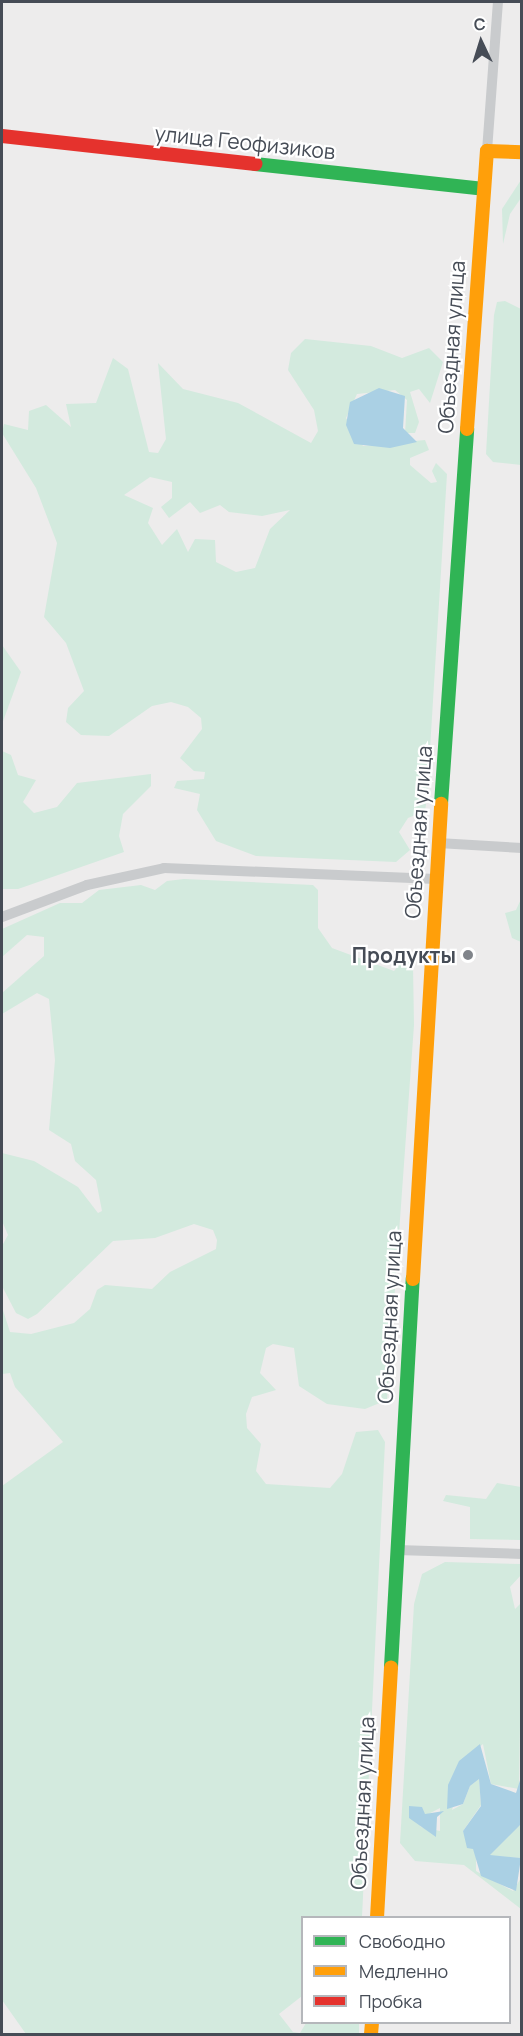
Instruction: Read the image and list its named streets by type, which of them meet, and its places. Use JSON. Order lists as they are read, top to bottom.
{
  "streets": {
    "street": ["улица Геофизиков", "Объездная улица"]
  },
  "crossings": [
    ["улица Геофизиков", "Объездная улица"]
  ],
  "places": ["Продукты"],
  "legend": ["Свободно", "Медленно", "Пробка"],
  "north": "top"
}
